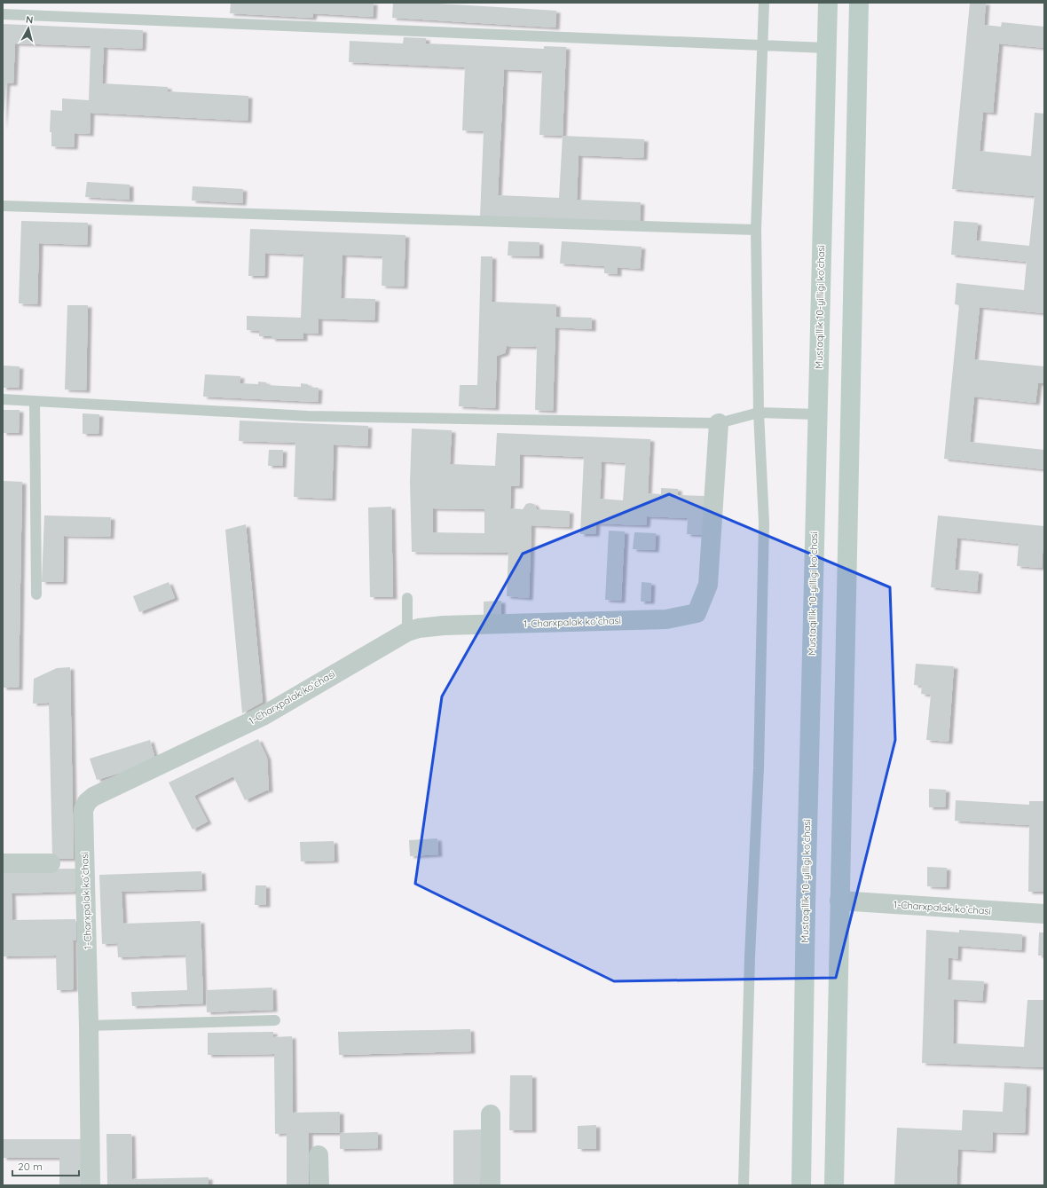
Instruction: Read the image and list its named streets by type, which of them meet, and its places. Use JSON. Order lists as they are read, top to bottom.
{
  "streets": {
    "main road": ["Mustaqillik 10-yilligi ko'chasi"],
    "street": ["1-Charxpalak koʻchasi"]
  },
  "scale_bar": "20 m",
  "north": "top"
}
